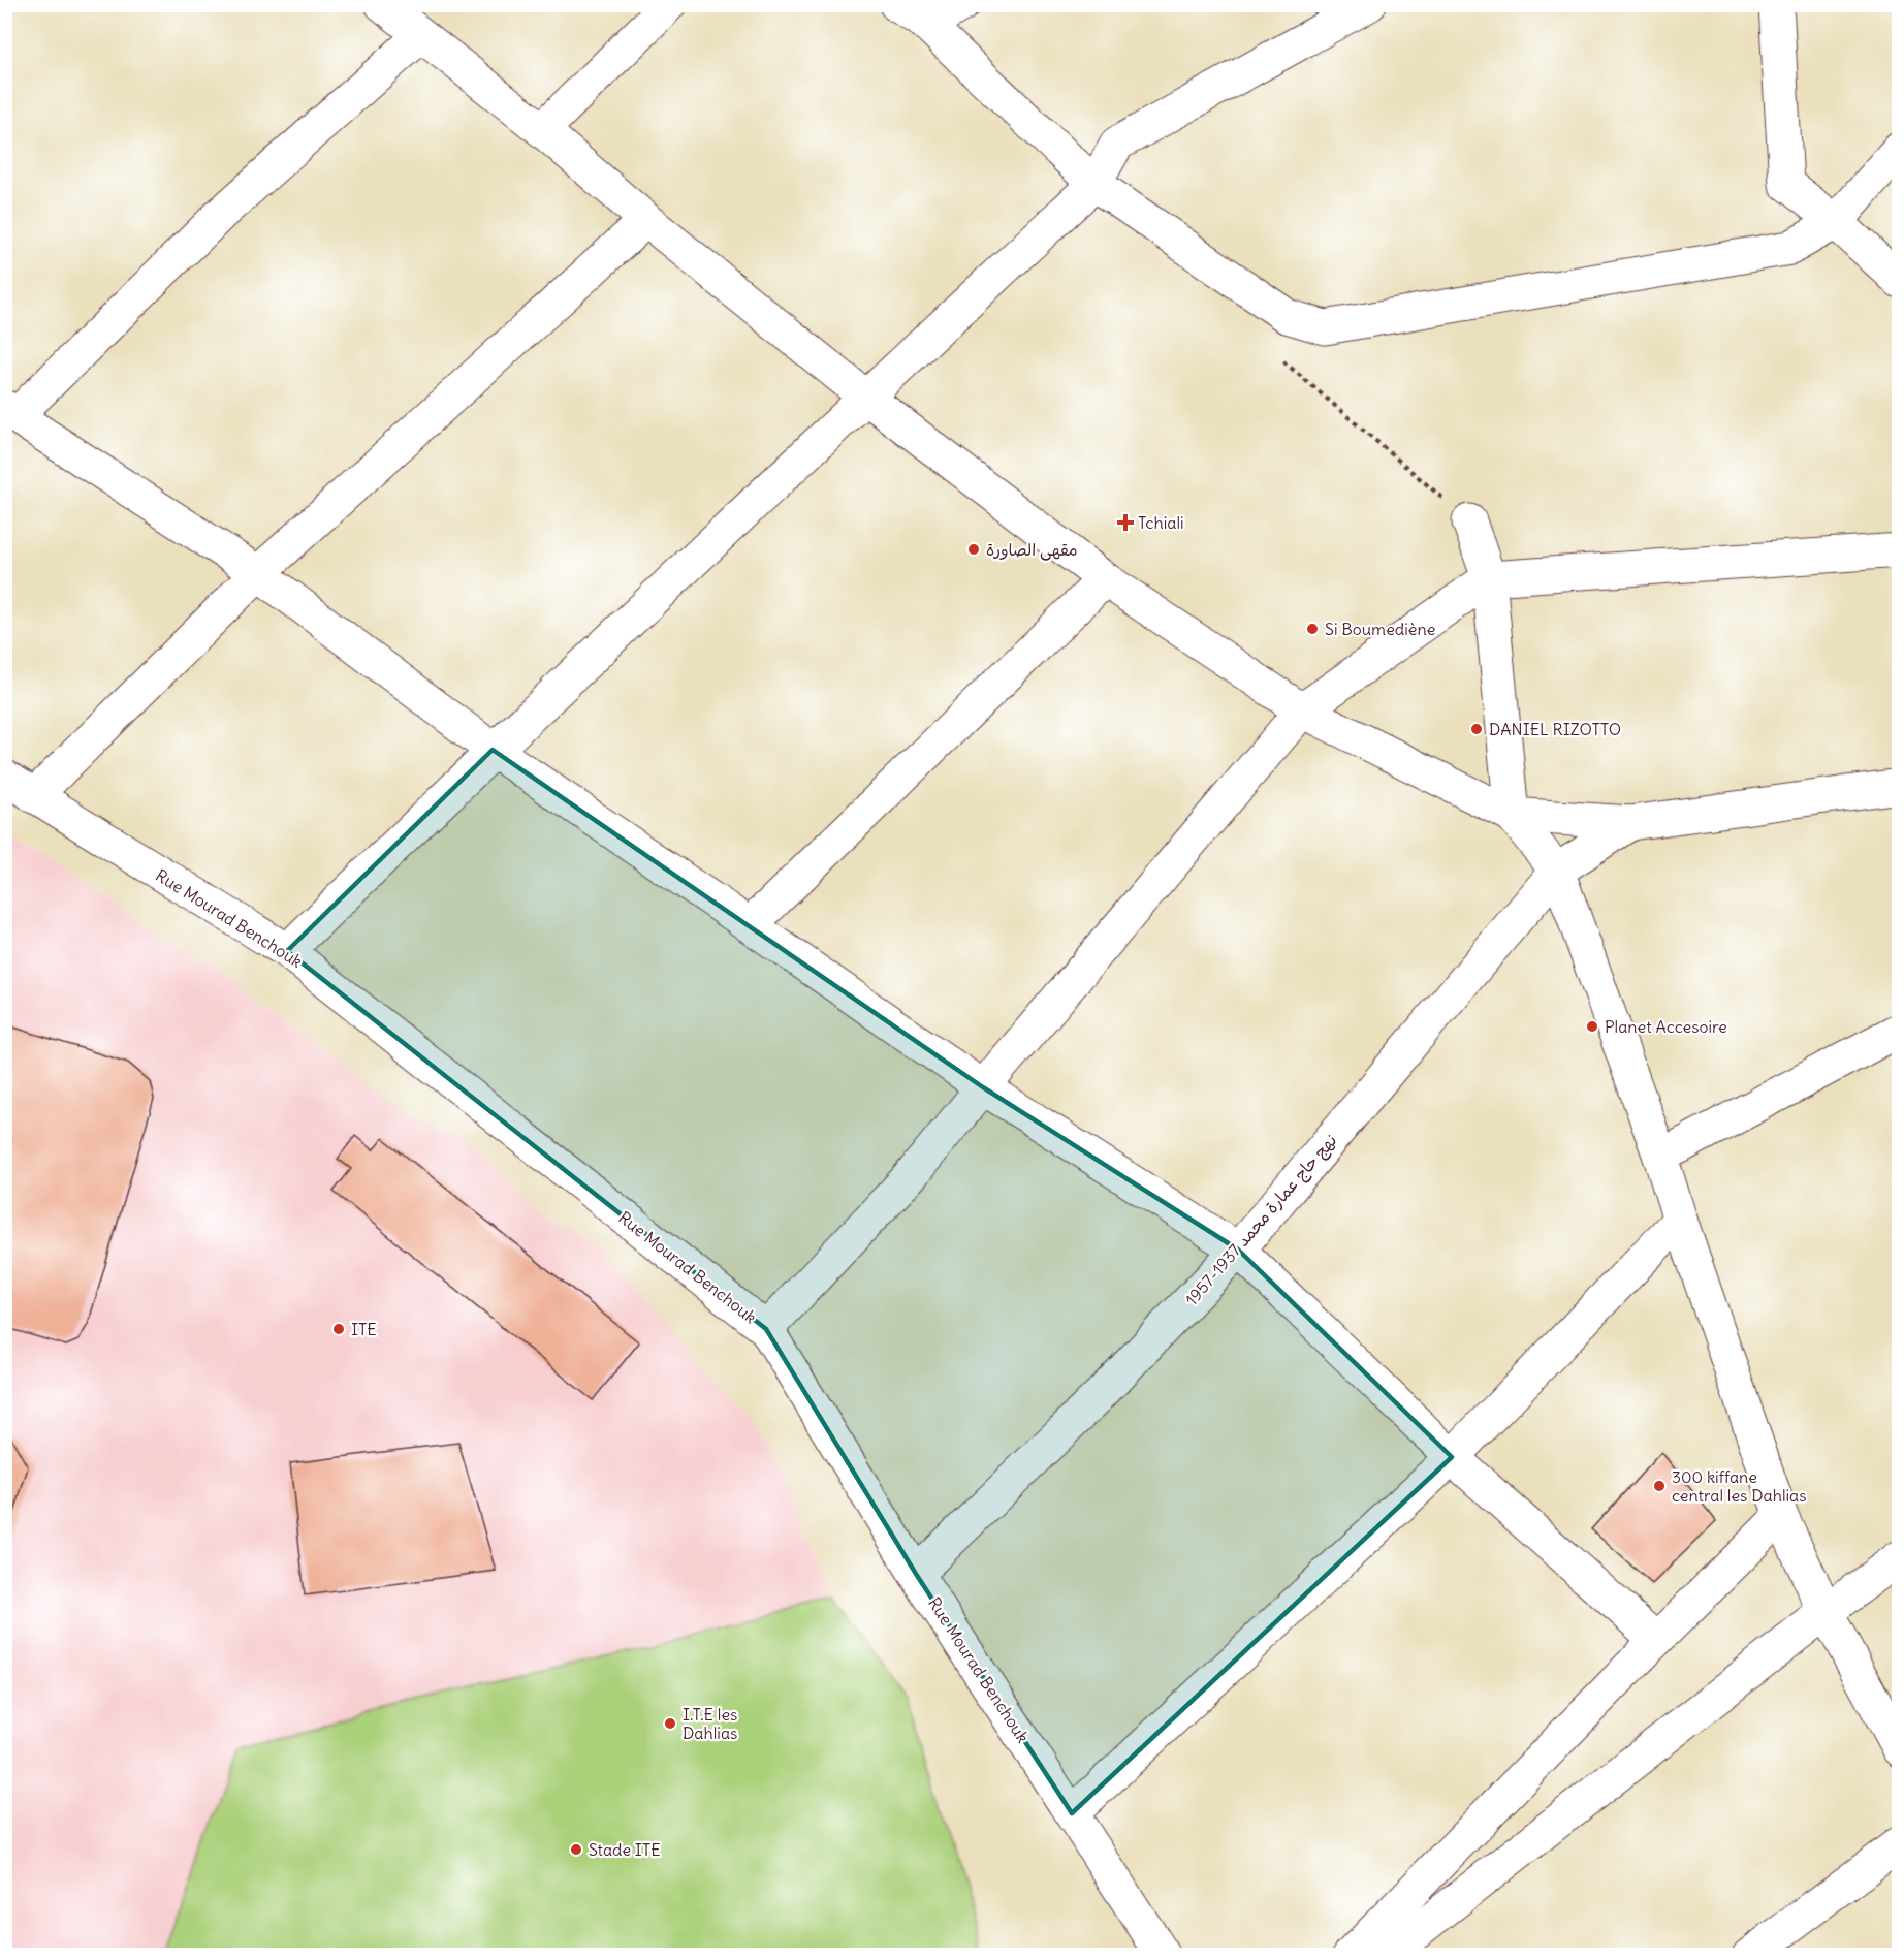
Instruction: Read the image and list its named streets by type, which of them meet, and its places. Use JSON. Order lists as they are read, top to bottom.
{
  "streets": {
    "street": ["Rue Mourad Benchouk", "نهج حاج عمارة محمد 1937-1957"]
  },
  "crossings": [
    ["Rue Mourad Benchouk", "نهج حاج عمارة محمد 1937-1957"]
  ],
  "places": {
    "health": ["Tchiali"],
    "other": [
      "مقهى الصاورة",
      "Si Boumediène",
      "DANIEL RIZOTTO",
      "Planet Accesoire",
      "ITE",
      "300 kiffane central les Dahlias",
      "I.T.E les Dahlias",
      "Stade ITE"
    ]
  }
}
